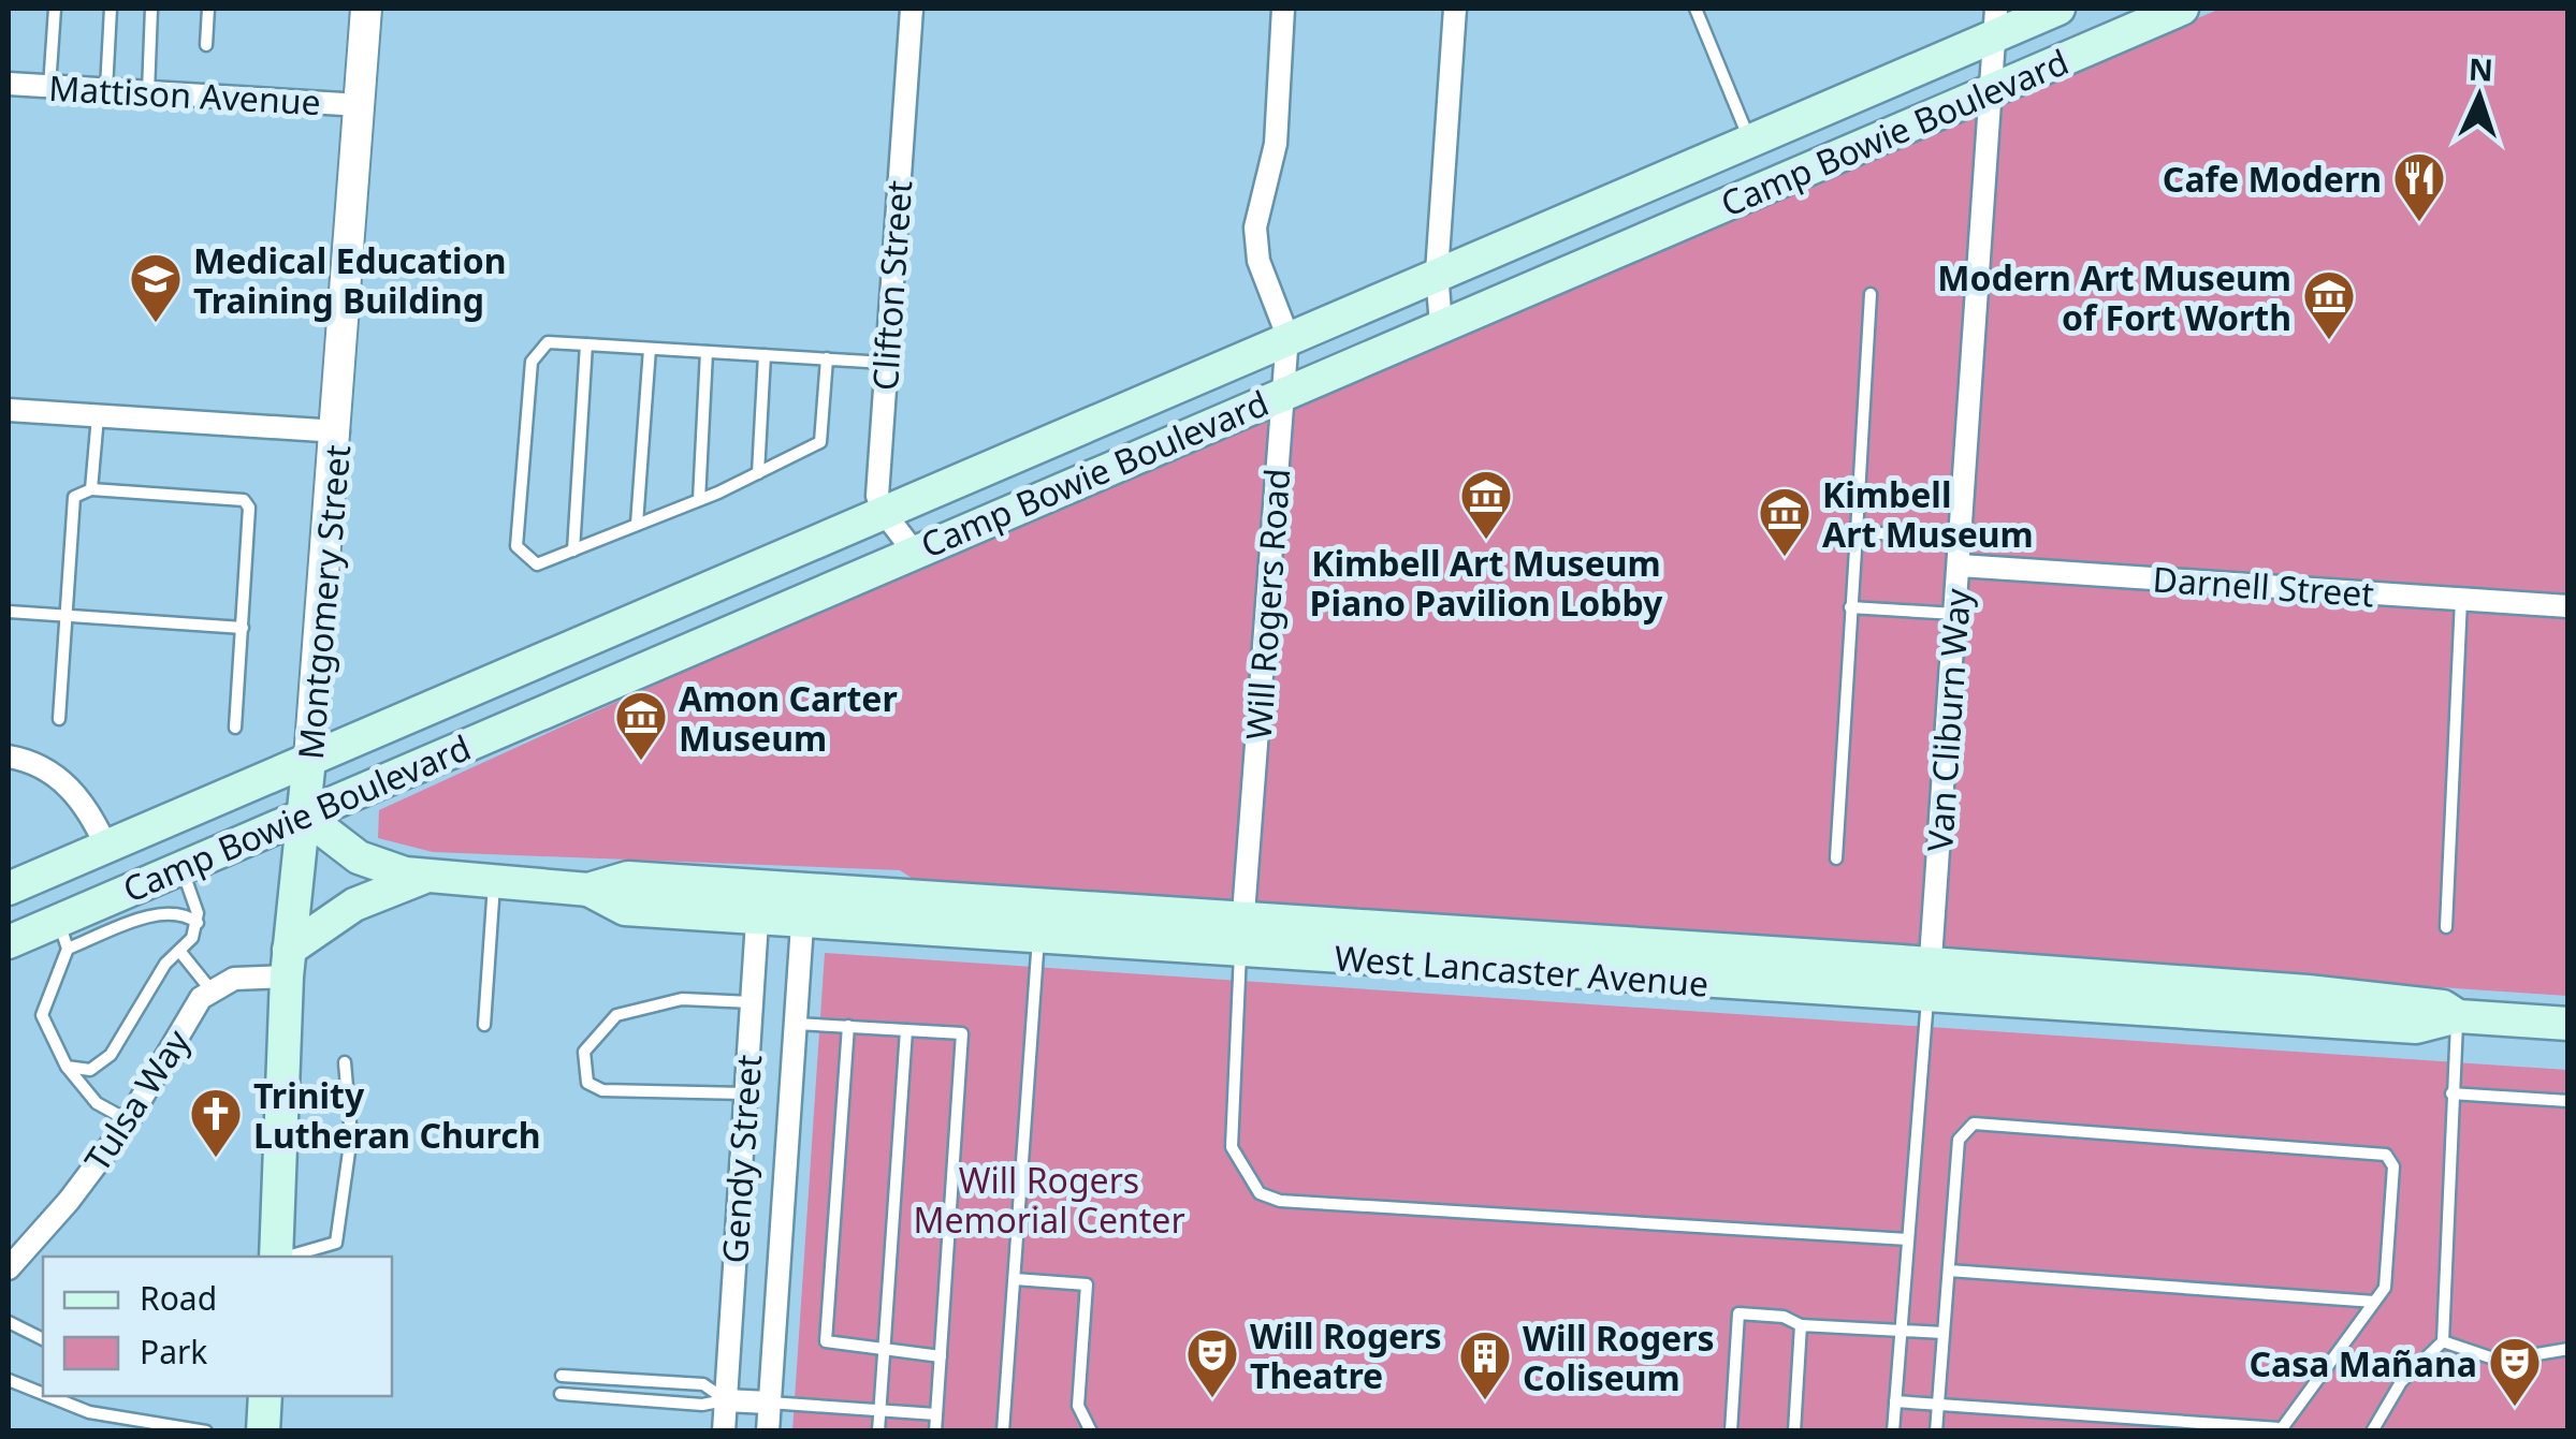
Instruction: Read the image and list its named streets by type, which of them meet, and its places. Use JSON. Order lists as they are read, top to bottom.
{
  "streets": {
    "main road": ["Camp Bowie Boulevard", "Montgomery Street", "West Lancaster Avenue"],
    "street": [
      "Mattison Avenue",
      "Clifton Street",
      "Darnell Street",
      "Will Rogers Road",
      "Van Cliburn Way",
      "Tulsa Way",
      "Gendy Street"
    ]
  },
  "crossings": [
    ["Mattison Avenue", "Montgomery Street"],
    ["Camp Bowie Boulevard", "Clifton Street"],
    ["Camp Bowie Boulevard", "Montgomery Street"],
    ["Camp Bowie Boulevard", "Will Rogers Road"],
    ["Camp Bowie Boulevard", "Van Cliburn Way"],
    ["Camp Bowie Boulevard", "West Lancaster Avenue"],
    ["Darnell Street", "Van Cliburn Way"],
    ["Montgomery Street", "West Lancaster Avenue"],
    ["Will Rogers Road", "West Lancaster Avenue"],
    ["Van Cliburn Way", "West Lancaster Avenue"],
    ["West Lancaster Avenue", "Gendy Street"]
  ],
  "parks": ["Will Rogers Memorial Center"],
  "places": {
    "restaurant": ["Cafe Modern"],
    "school or university": ["Medical Education Training Building"],
    "museum": [
      "Modern Art Museum of Fort Worth",
      "Kimbell Art Museum Piano Pavilion Lobby",
      "Kimbell Art Museum",
      "Amon Carter Museum"
    ],
    "church": ["Trinity Lutheran Church"],
    "theatre": ["Will Rogers Theatre", "Casa Mañana"],
    "building": ["Will Rogers Coliseum"]
  },
  "legend": ["Road", "Park"],
  "north": "top"
}
